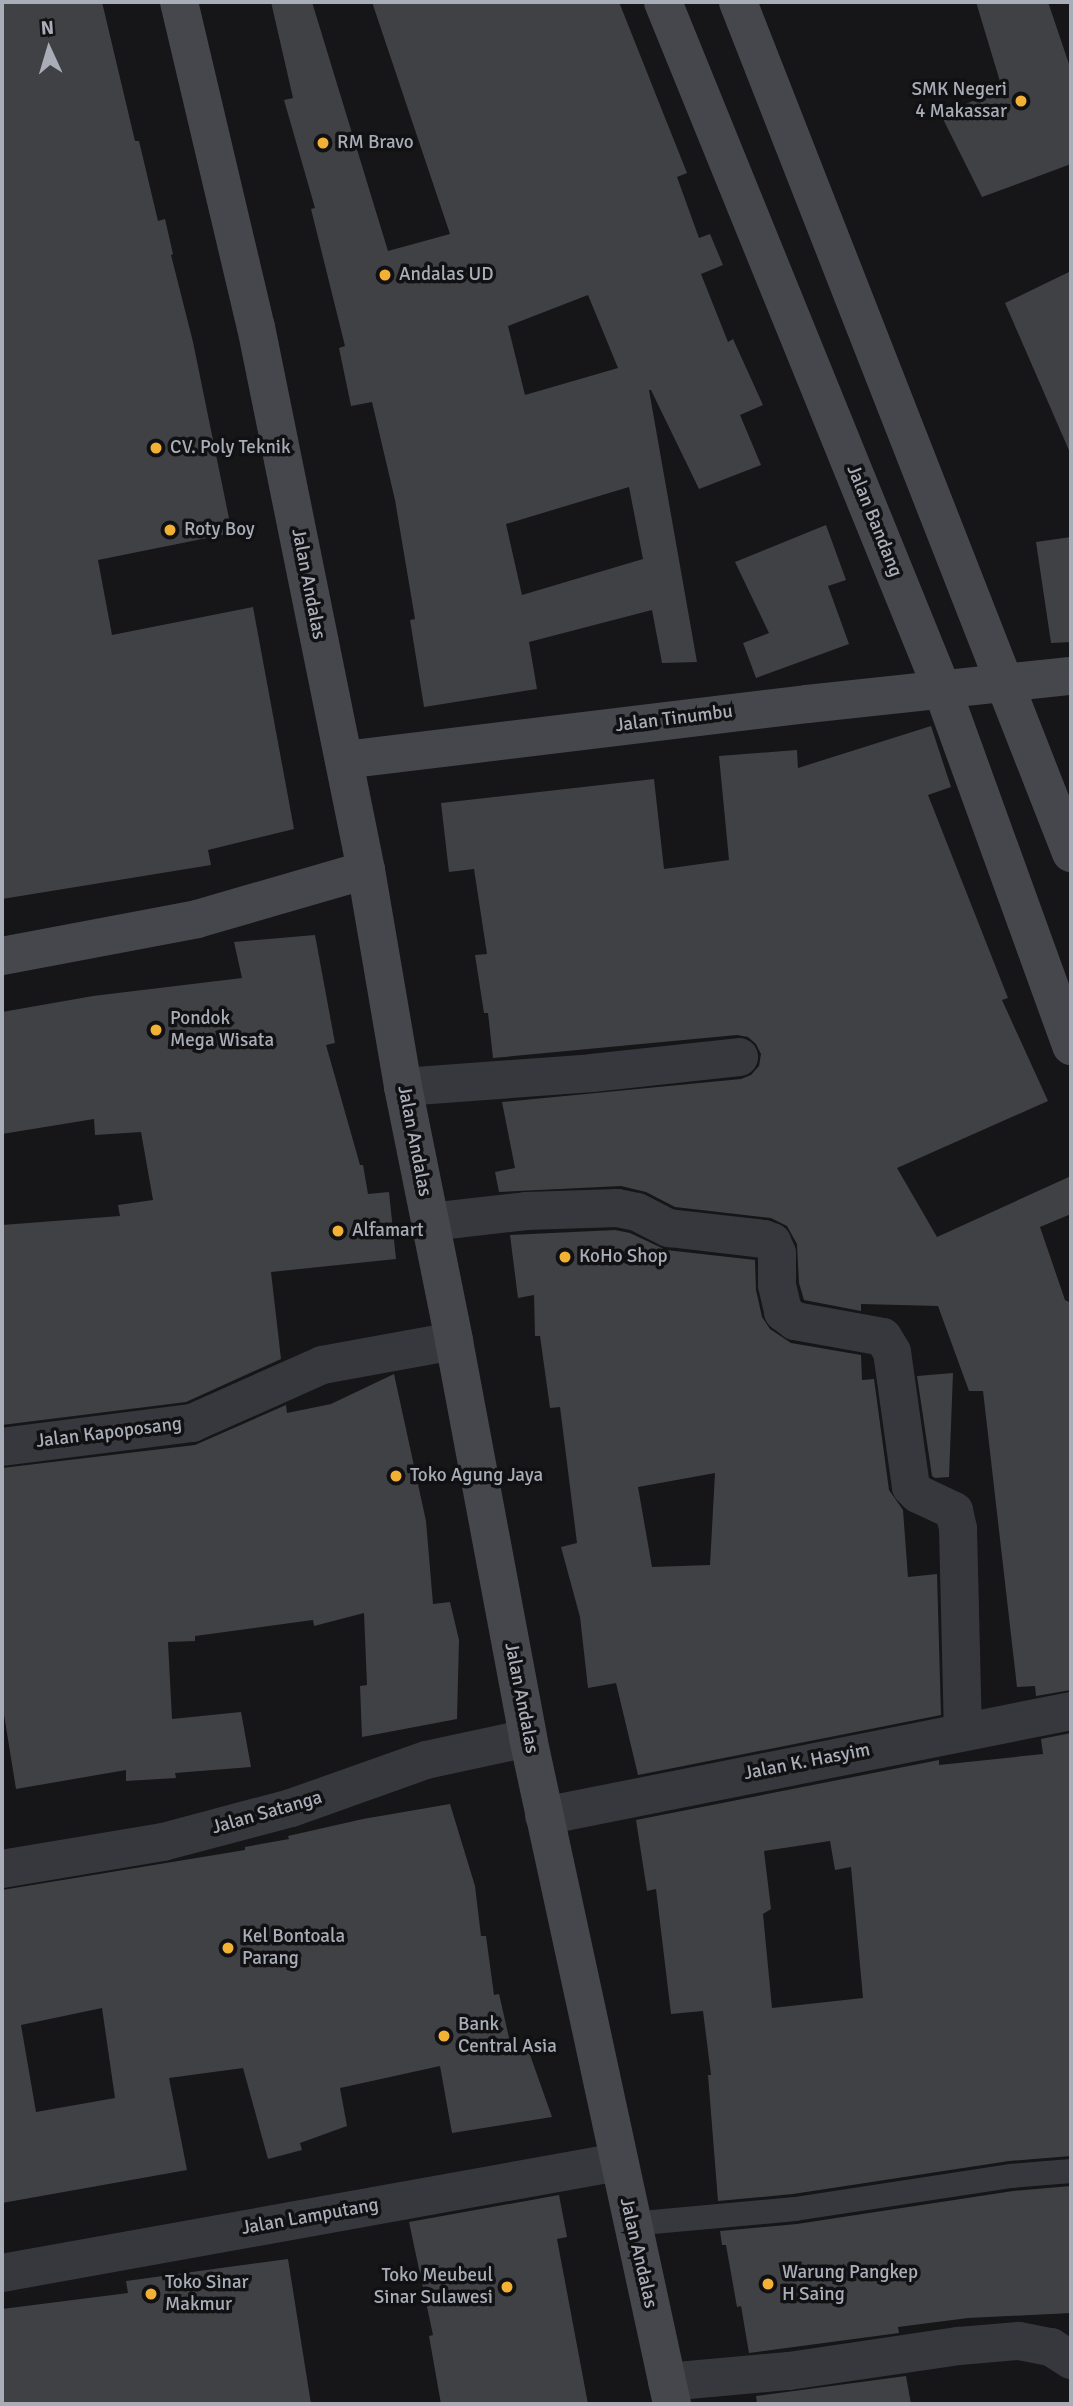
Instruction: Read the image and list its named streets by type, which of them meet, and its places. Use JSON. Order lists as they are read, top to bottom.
{
  "streets": {
    "main road": ["Jalan Bandang", "Jalan Andalas", "Jalan Tinumbu"],
    "street": [
      "Jalan Kapoposang",
      "Jalan K. Hasyim",
      "Jalan Satanga",
      "Jalan Lamputang"
    ]
  },
  "crossings": [
    ["Jalan Bandang", "Jalan Tinumbu"],
    ["Jalan Andalas", "Jalan Tinumbu"],
    ["Jalan Andalas", "Jalan Kapoposang"],
    ["Jalan Andalas", "Jalan K. Hasyim"],
    ["Jalan Andalas", "Jalan Satanga"],
    ["Jalan Andalas", "Jalan Lamputang"]
  ],
  "places": [
    "SMK Negeri 4 Makassar",
    "RM Bravo",
    "Andalas UD",
    "CV. Poly Teknik",
    "Roty Boy",
    "Pondok Mega Wisata",
    "Alfamart",
    "KoHo Shop",
    "Toko Agung Jaya",
    "Kel Bontoala Parang",
    "Bank Central Asia",
    "Warung Pangkep H Saing",
    "Toko Meubeul Sinar Sulawesi",
    "Toko Sinar Makmur"
  ],
  "north": "top"
}
